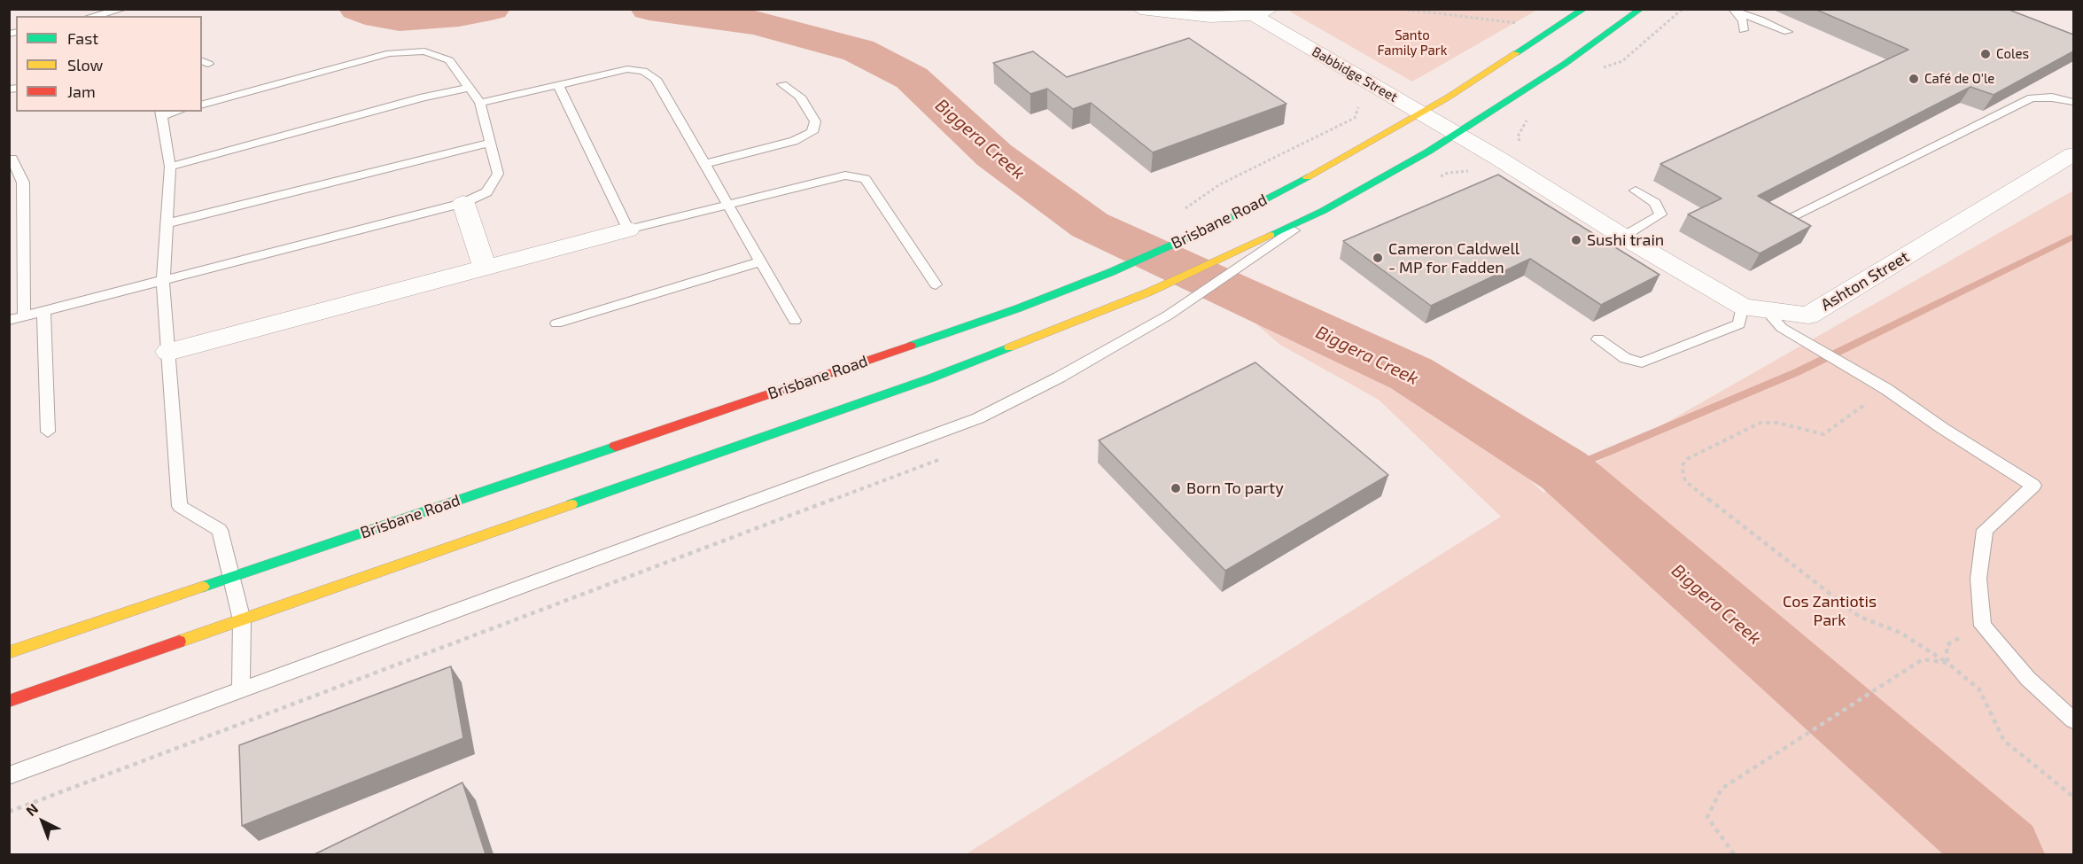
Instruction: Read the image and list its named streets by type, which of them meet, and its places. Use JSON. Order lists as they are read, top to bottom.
{
  "streets": {
    "highway": ["Brisbane Road"],
    "street": ["Babbidge Street", "Ashton Street"]
  },
  "crossings": [
    ["Babbidge Street", "Brisbane Road"],
    ["Babbidge Street", "Ashton Street"]
  ],
  "water": ["Biggera Creek"],
  "parks": ["Santo Family Park", "Cos Zantiotis Park"],
  "places": [
    "Coles",
    "Café de O'le",
    "Sushi train",
    "Cameron Caldwell - MP for Fadden",
    "Born To party"
  ],
  "legend": ["Fast", "Slow", "Jam"],
  "north": "top left"
}
